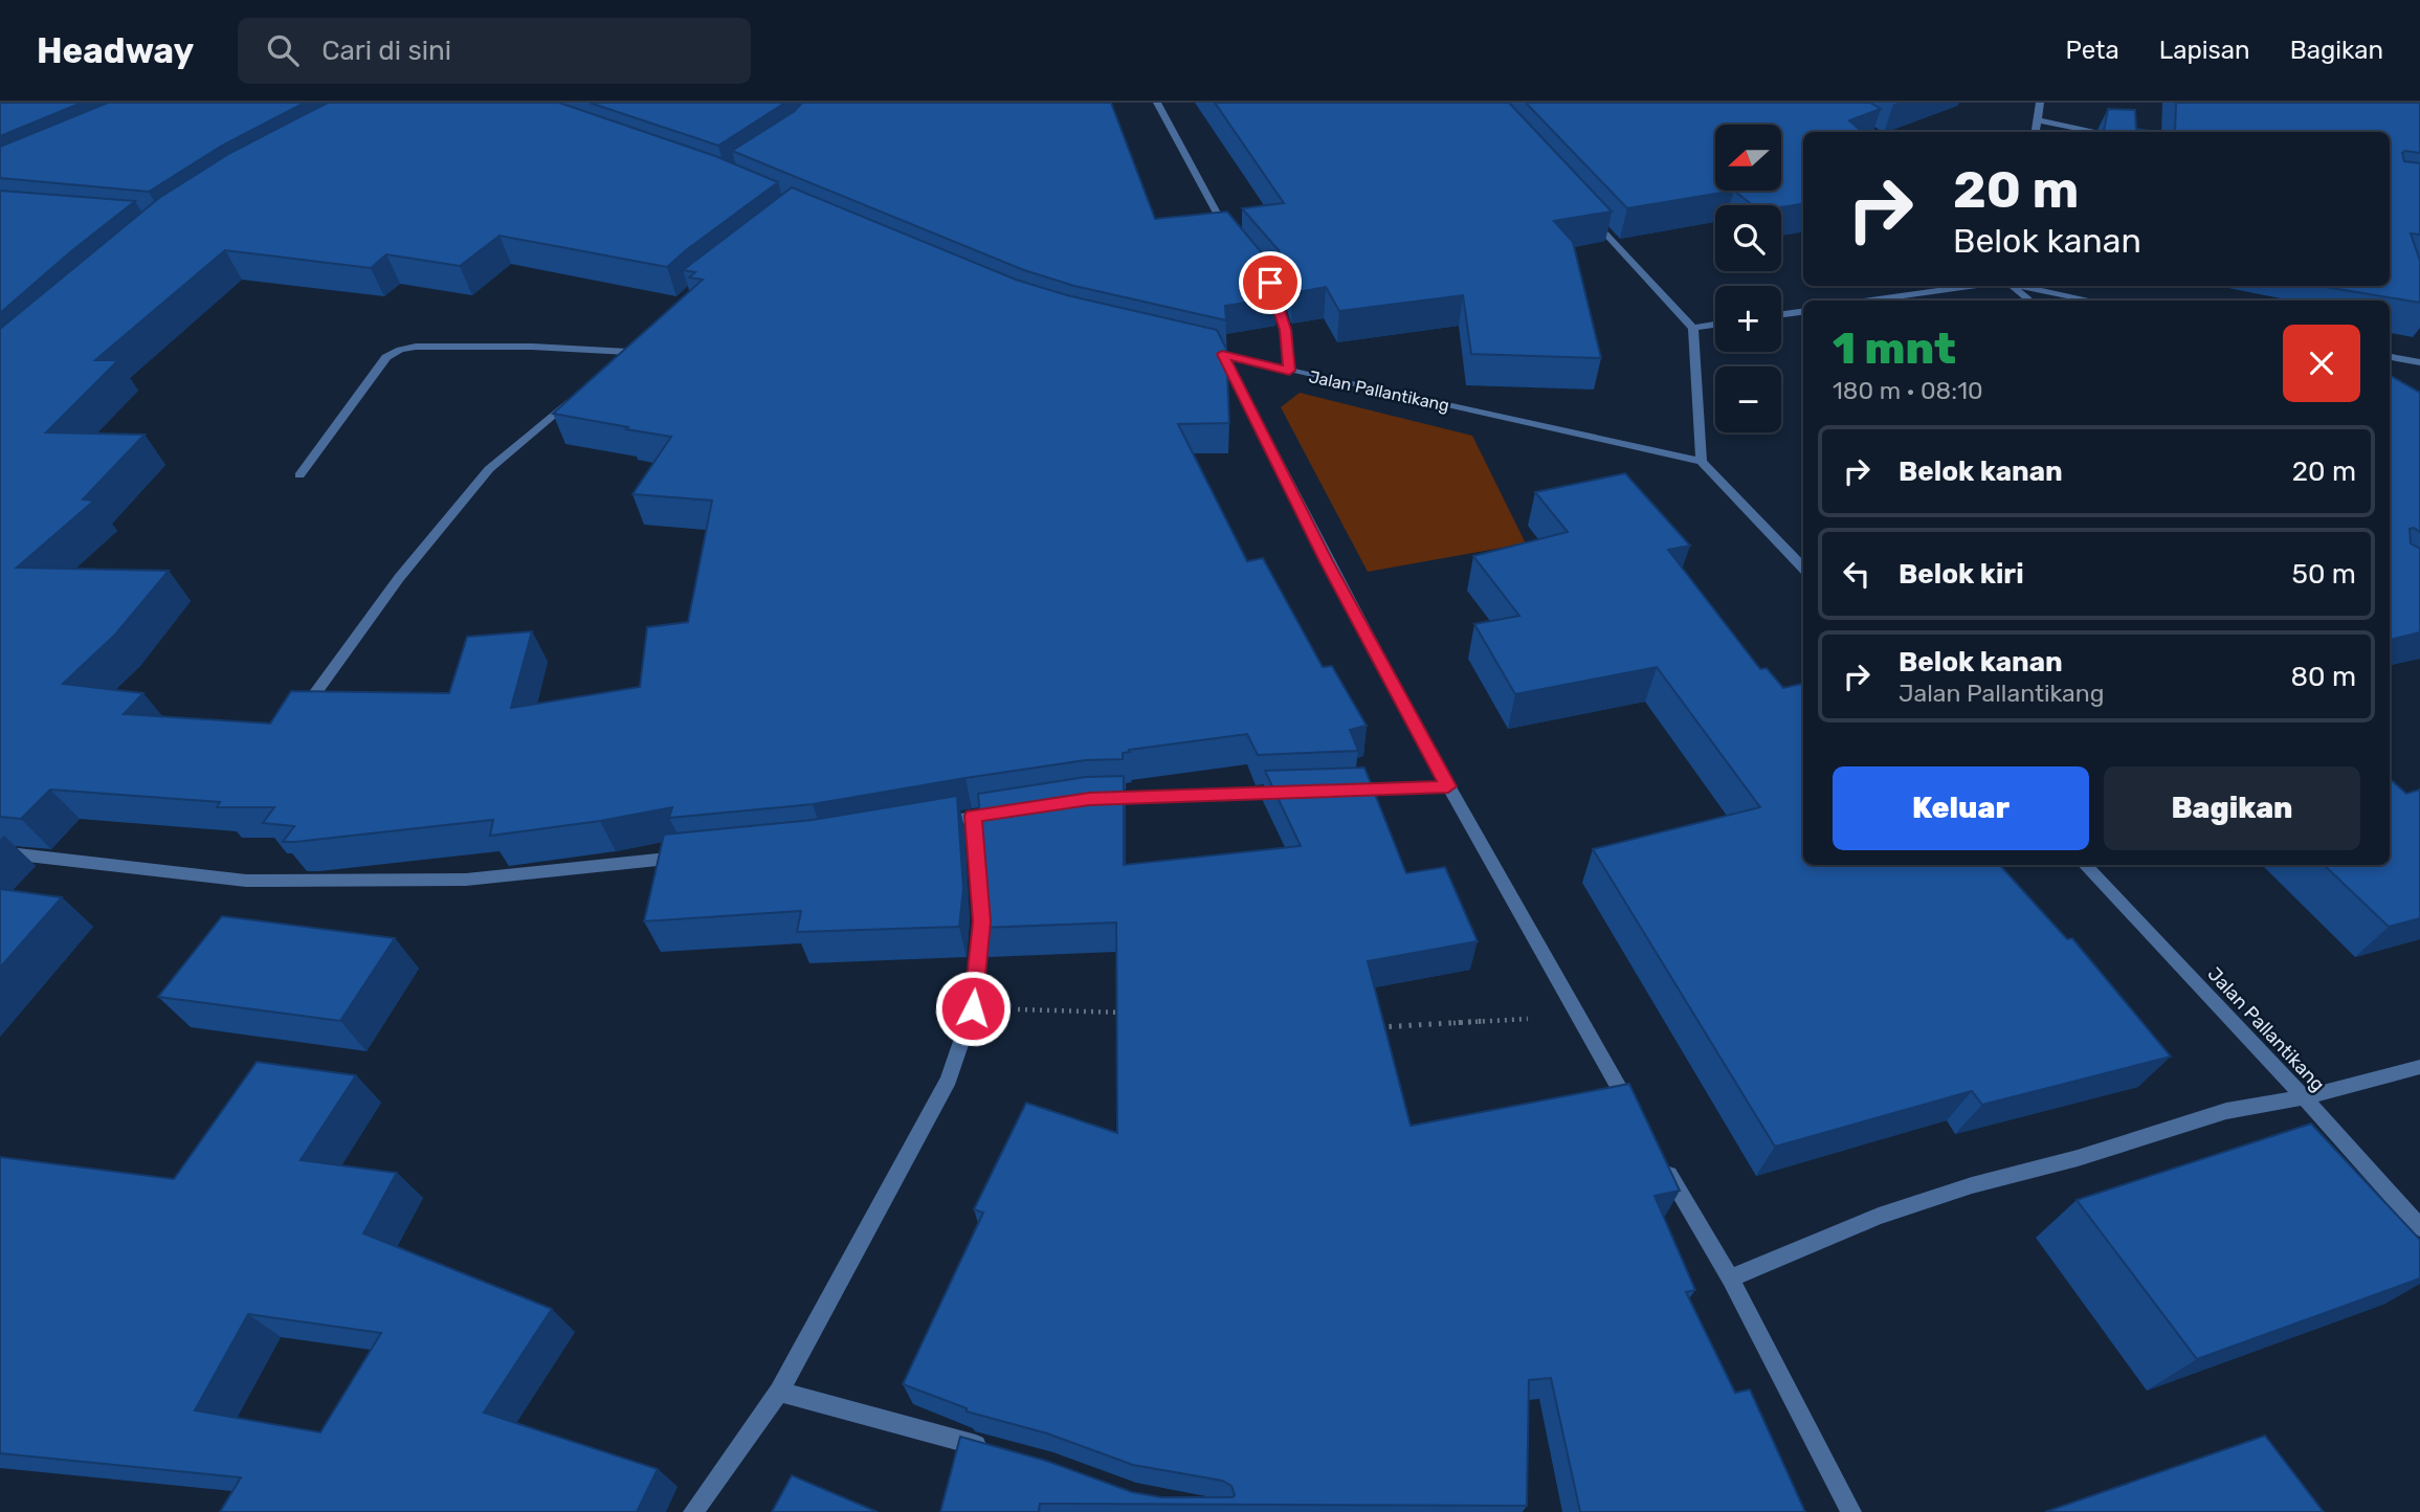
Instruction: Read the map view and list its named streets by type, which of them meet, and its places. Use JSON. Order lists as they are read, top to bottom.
{
  "streets": {
    "street": ["Jalan Pallantikang"]
  },
  "north": "left",
  "page": {
    "header": "Headway",
    "search": "Cari di sini",
    "nav": ["Peta", "Lapisan", "Bagikan"],
    "map_buttons": ["+", "−"],
    "turn": ["20 m", "Belok kanan"],
    "heading": ["1 mnt", "180 m · 08:10"],
    "list": [
      {
        "name": "Belok kanan",
        "value": "20 m"
      },
      {
        "name": "Belok kiri",
        "value": "50 m"
      },
      {
        "name": "Belok kanan",
        "note": "Jalan Pallantikang",
        "value": "80 m"
      }
    ],
    "buttons": ["Keluar", "Bagikan"]
  }
}
